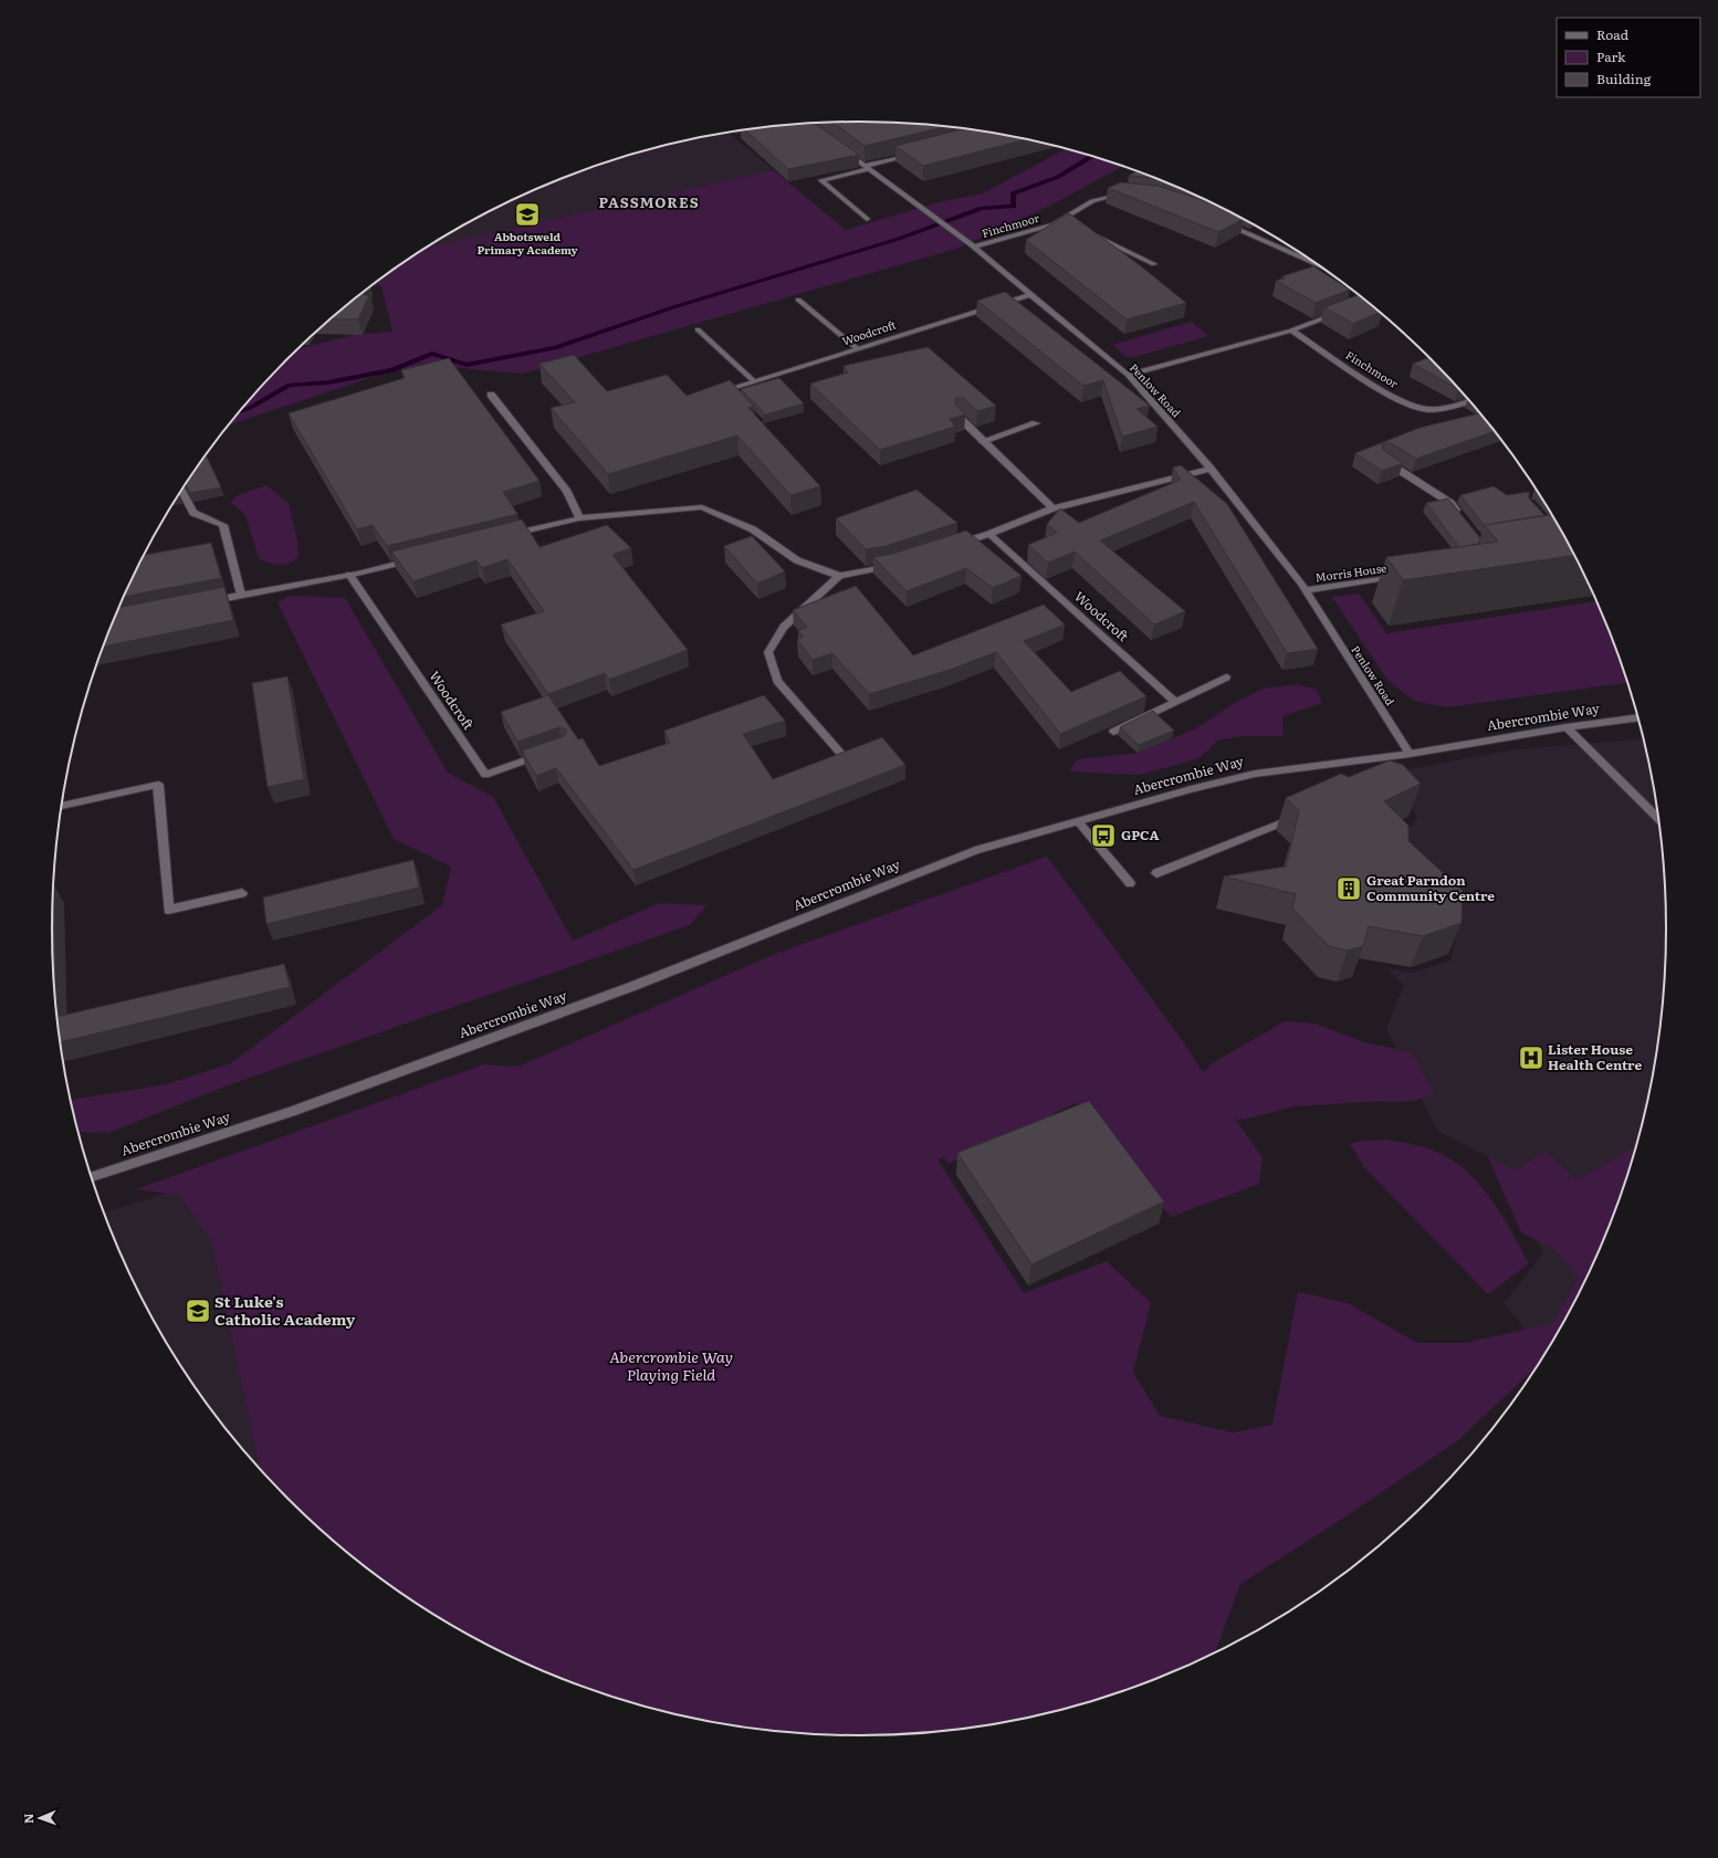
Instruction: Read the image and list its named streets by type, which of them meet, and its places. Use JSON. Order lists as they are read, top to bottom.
{
  "streets": {
    "street": [
      "Finchmoor",
      "Woodcroft",
      "Penlow Road",
      "Morris House",
      "Abercrombie Way"
    ]
  },
  "crossings": [
    ["Finchmoor", "Penlow Road"],
    ["Woodcroft", "Penlow Road"],
    ["Penlow Road", "Morris House"],
    ["Penlow Road", "Abercrombie Way"]
  ],
  "districts": ["PASSMORES"],
  "parks": ["Abercrombie Way Playing Field"],
  "places": {
    "school or university": ["Abbotsweld Primary Academy", "St Luke's Catholic Academy"],
    "bus stop": ["GPCA"],
    "building": ["Great Parndon Community Centre"],
    "hospital": ["Lister House Health Centre"]
  },
  "legend": ["Road", "Park", "Building"],
  "north": "left"
}
